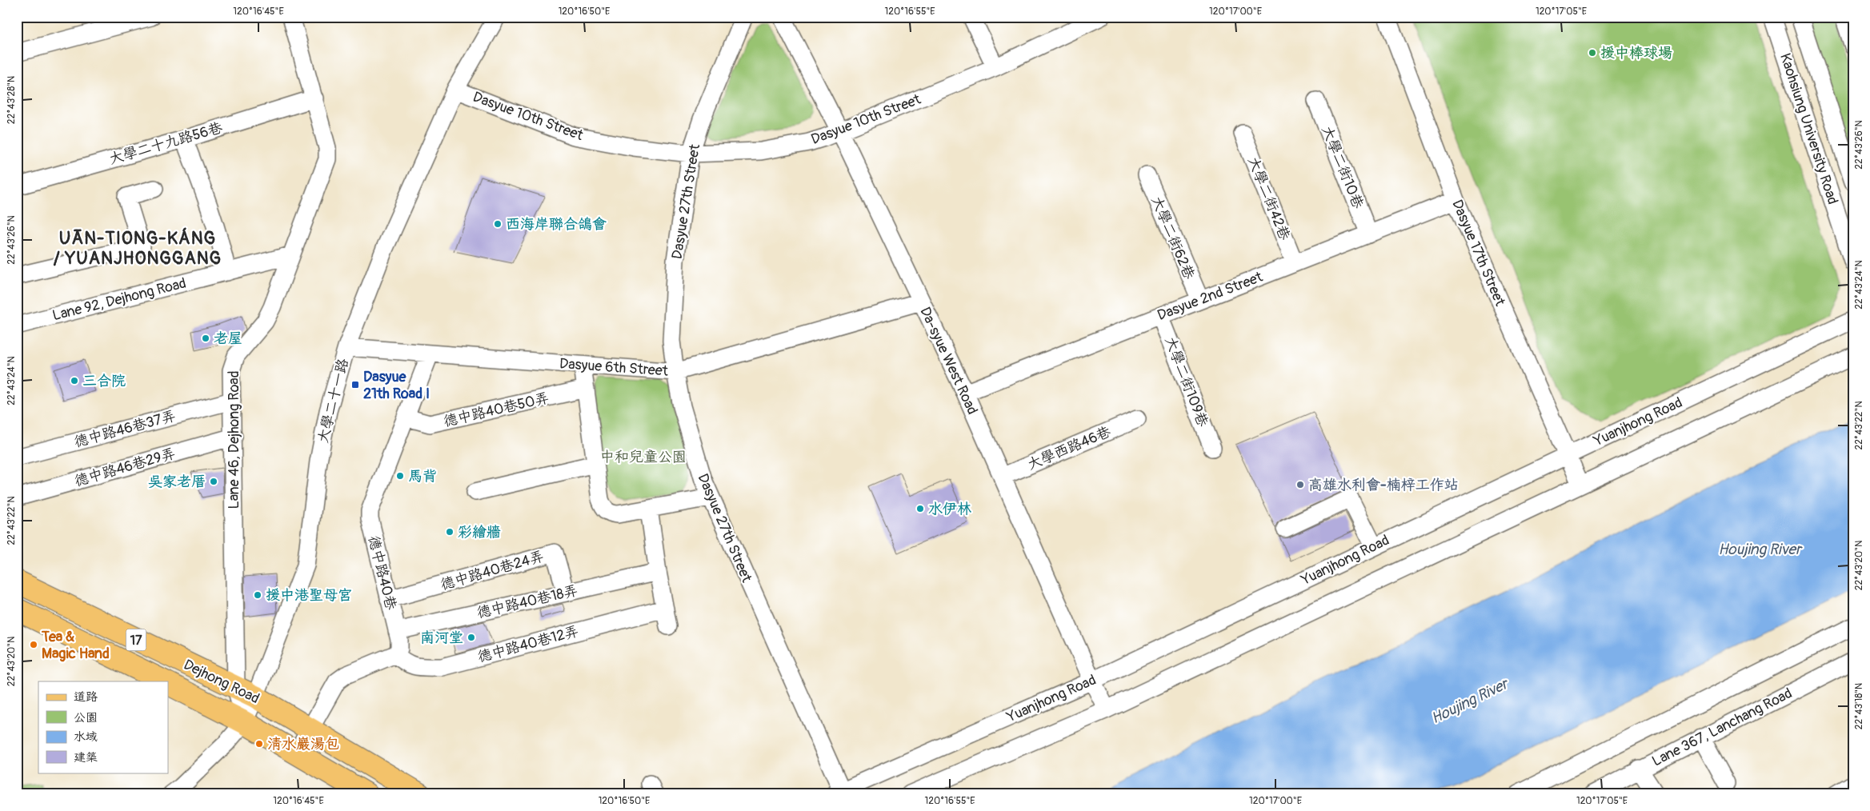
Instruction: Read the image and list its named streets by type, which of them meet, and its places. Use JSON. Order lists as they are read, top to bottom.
{
  "streets": {
    "main road": ["17", "Dejhong Road"],
    "street": [
      "Dasyue 10th Street",
      "Kaohsiung University Road",
      "大學二十九路56巷",
      "大學二街10巷",
      "大學二街42巷",
      "Dasyue 27th Street",
      "大學二街62巷",
      "Dasyue 17th Street",
      "Dasyue 2nd Street",
      "Lane 92, Dejhong Road",
      "Da-syue West Road",
      "Dasyue 6th Street",
      "大學二街109巷",
      "大學二十一路",
      "德中路40巷50弄",
      "Yuanjhong Road",
      "德中路46巷37弄",
      "Lane 46, Dejhong Road",
      "大學西路46巷",
      "德中路46巷29弄",
      "德中路40巷24弄",
      "德中路40巷",
      "德中路40巷18弄",
      "德中路40巷12弄",
      "Lane 367, Lanchang Road"
    ]
  },
  "crossings": [
    ["Dasyue 10th Street", "Dasyue 27th Street"],
    ["Dasyue 10th Street", "Da-syue West Road"],
    ["Dasyue 10th Street", "大學二十一路"],
    ["大學二十九路56巷", "Lane 46, Dejhong Road"],
    ["大學二街10巷", "Dasyue 2nd Street"],
    ["大學二街42巷", "Dasyue 2nd Street"],
    ["Dasyue 27th Street", "Dasyue 6th Street"],
    ["Dasyue 27th Street", "Yuanjhong Road"],
    ["大學二街62巷", "Dasyue 2nd Street"],
    ["Dasyue 17th Street", "Dasyue 2nd Street"],
    ["Dasyue 17th Street", "Yuanjhong Road"],
    ["Dasyue 2nd Street", "Da-syue West Road"],
    ["Dasyue 2nd Street", "大學二街109巷"],
    ["Lane 92, Dejhong Road", "Lane 46, Dejhong Road"],
    ["Da-syue West Road", "Dasyue 6th Street"],
    ["Da-syue West Road", "Yuanjhong Road"],
    ["Da-syue West Road", "大學西路46巷"],
    ["Dasyue 6th Street", "大學二十一路"],
    ["Dasyue 6th Street", "德中路40巷"],
    ["大學二十一路", "Lane 46, Dejhong Road"],
    ["大學二十一路", "Dejhong Road"],
    ["德中路40巷50弄", "德中路40巷"],
    ["德中路46巷37弄", "Lane 46, Dejhong Road"],
    ["Lane 46, Dejhong Road", "德中路46巷29弄"],
    ["Lane 46, Dejhong Road", "Dejhong Road"],
    ["德中路40巷24弄", "德中路40巷"],
    ["德中路40巷24弄", "德中路40巷18弄"],
    ["德中路40巷", "德中路40巷18弄"],
    ["德中路40巷", "德中路40巷12弄"]
  ],
  "districts": ["UĀN-TIONG-KÁNG / YUANJHONGGANG"],
  "water": ["Houjing River"],
  "parks": ["中和兒童公園"],
  "places": {
    "other": [
      "援中棒球場",
      "西海岸聯合鴿會",
      "老屋",
      "三合院",
      "馬背",
      "吳家老厝",
      "高雄水利會-楠梓工作站",
      "水伊林",
      "彩繪牆",
      "援中港聖母宮",
      "南河堂",
      "Tea & Magic Hand",
      "清水巖湯包"
    ],
    "transit": ["Dasyue 21th Road I"]
  },
  "legend": [
    "道路",
    "公園",
    "水域",
    "建築"
  ],
  "coordinates": [
    "120°16'45\"E",
    "120°16'50\"E",
    "120°16'55\"E",
    "120°17'00\"E",
    "120°17'05\"E",
    "22°43'28\"N",
    "22°43'26\"N",
    "22°43'24\"N",
    "22°43'22\"N",
    "22°43'20\"N",
    "22°43'18\"N"
  ]
}
